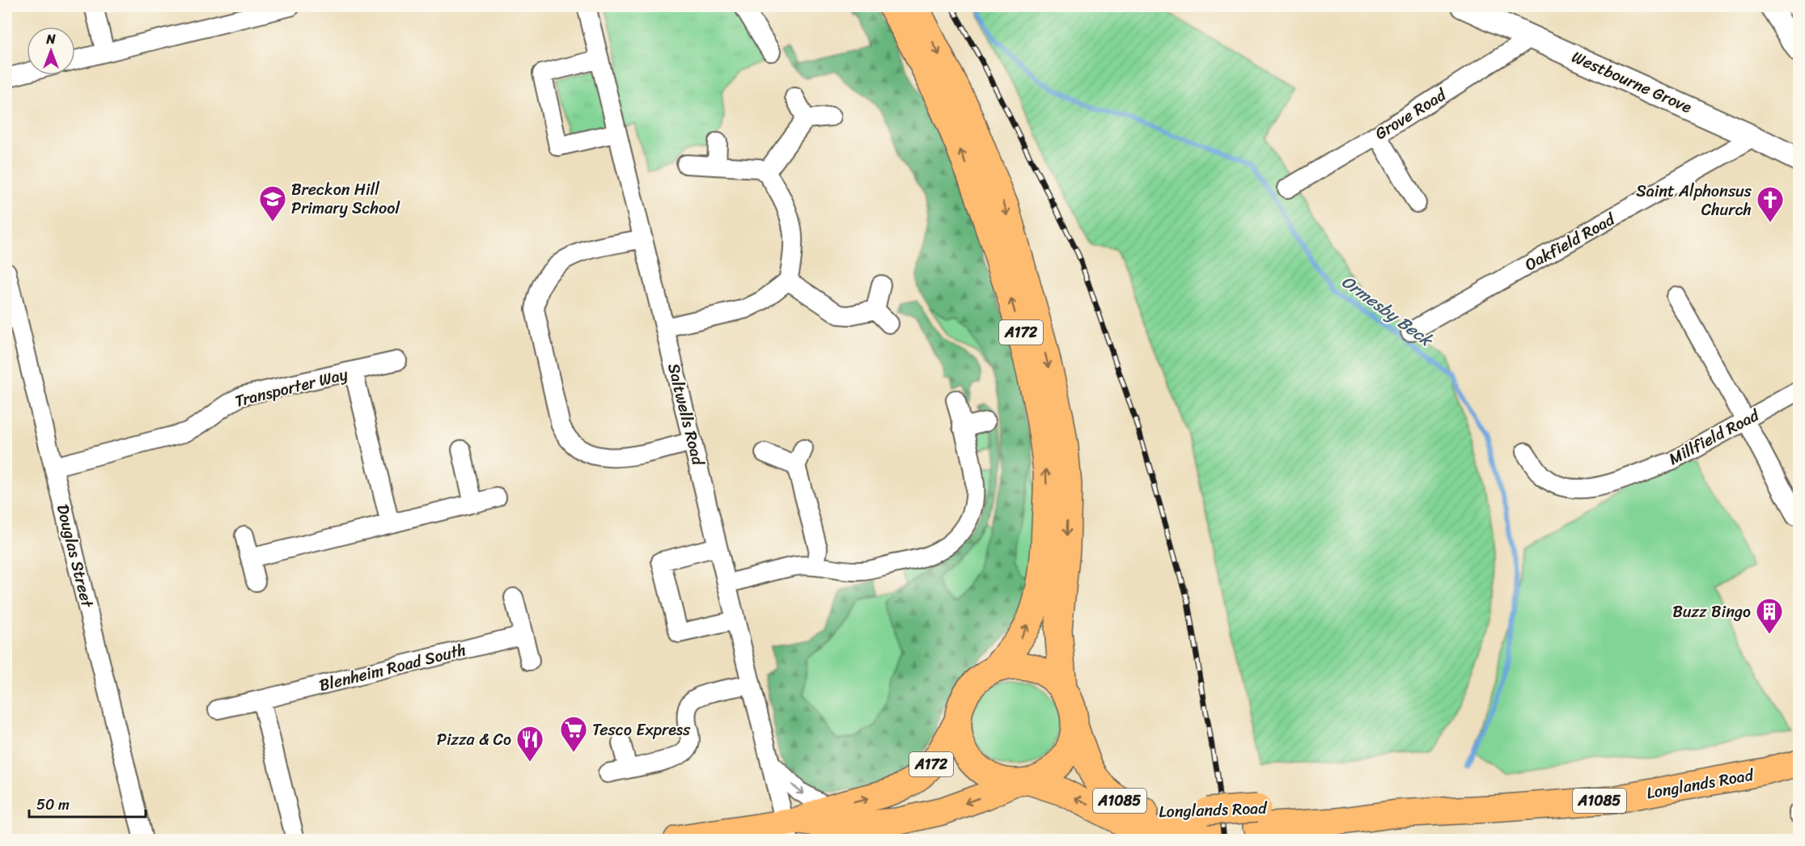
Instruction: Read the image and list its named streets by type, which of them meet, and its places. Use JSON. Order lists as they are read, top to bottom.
{
  "streets": {
    "main road": ["A172", "Longlands Road", "A1085"],
    "street": [
      "Westbourne Grove",
      "Grove Road",
      "Oakfield Road",
      "Transporter Way",
      "Saltwells Road",
      "Millfield Road",
      "Douglas Street",
      "Blenheim Road South"
    ]
  },
  "crossings": [
    ["Westbourne Grove", "Grove Road"],
    ["Westbourne Grove", "Oakfield Road"],
    ["A172", "Longlands Road"],
    ["Transporter Way", "Douglas Street"],
    ["Saltwells Road", "Longlands Road"]
  ],
  "water": ["Ormesby Beck"],
  "places": {
    "school or university": ["Breckon Hill Primary School"],
    "church": ["Saint Alphonsus Church"],
    "building": ["Buzz Bingo"],
    "supermarket": ["Tesco Express"],
    "restaurant": ["Pizza & Co"]
  },
  "scale_bar": "50 m",
  "north": "top"
}
